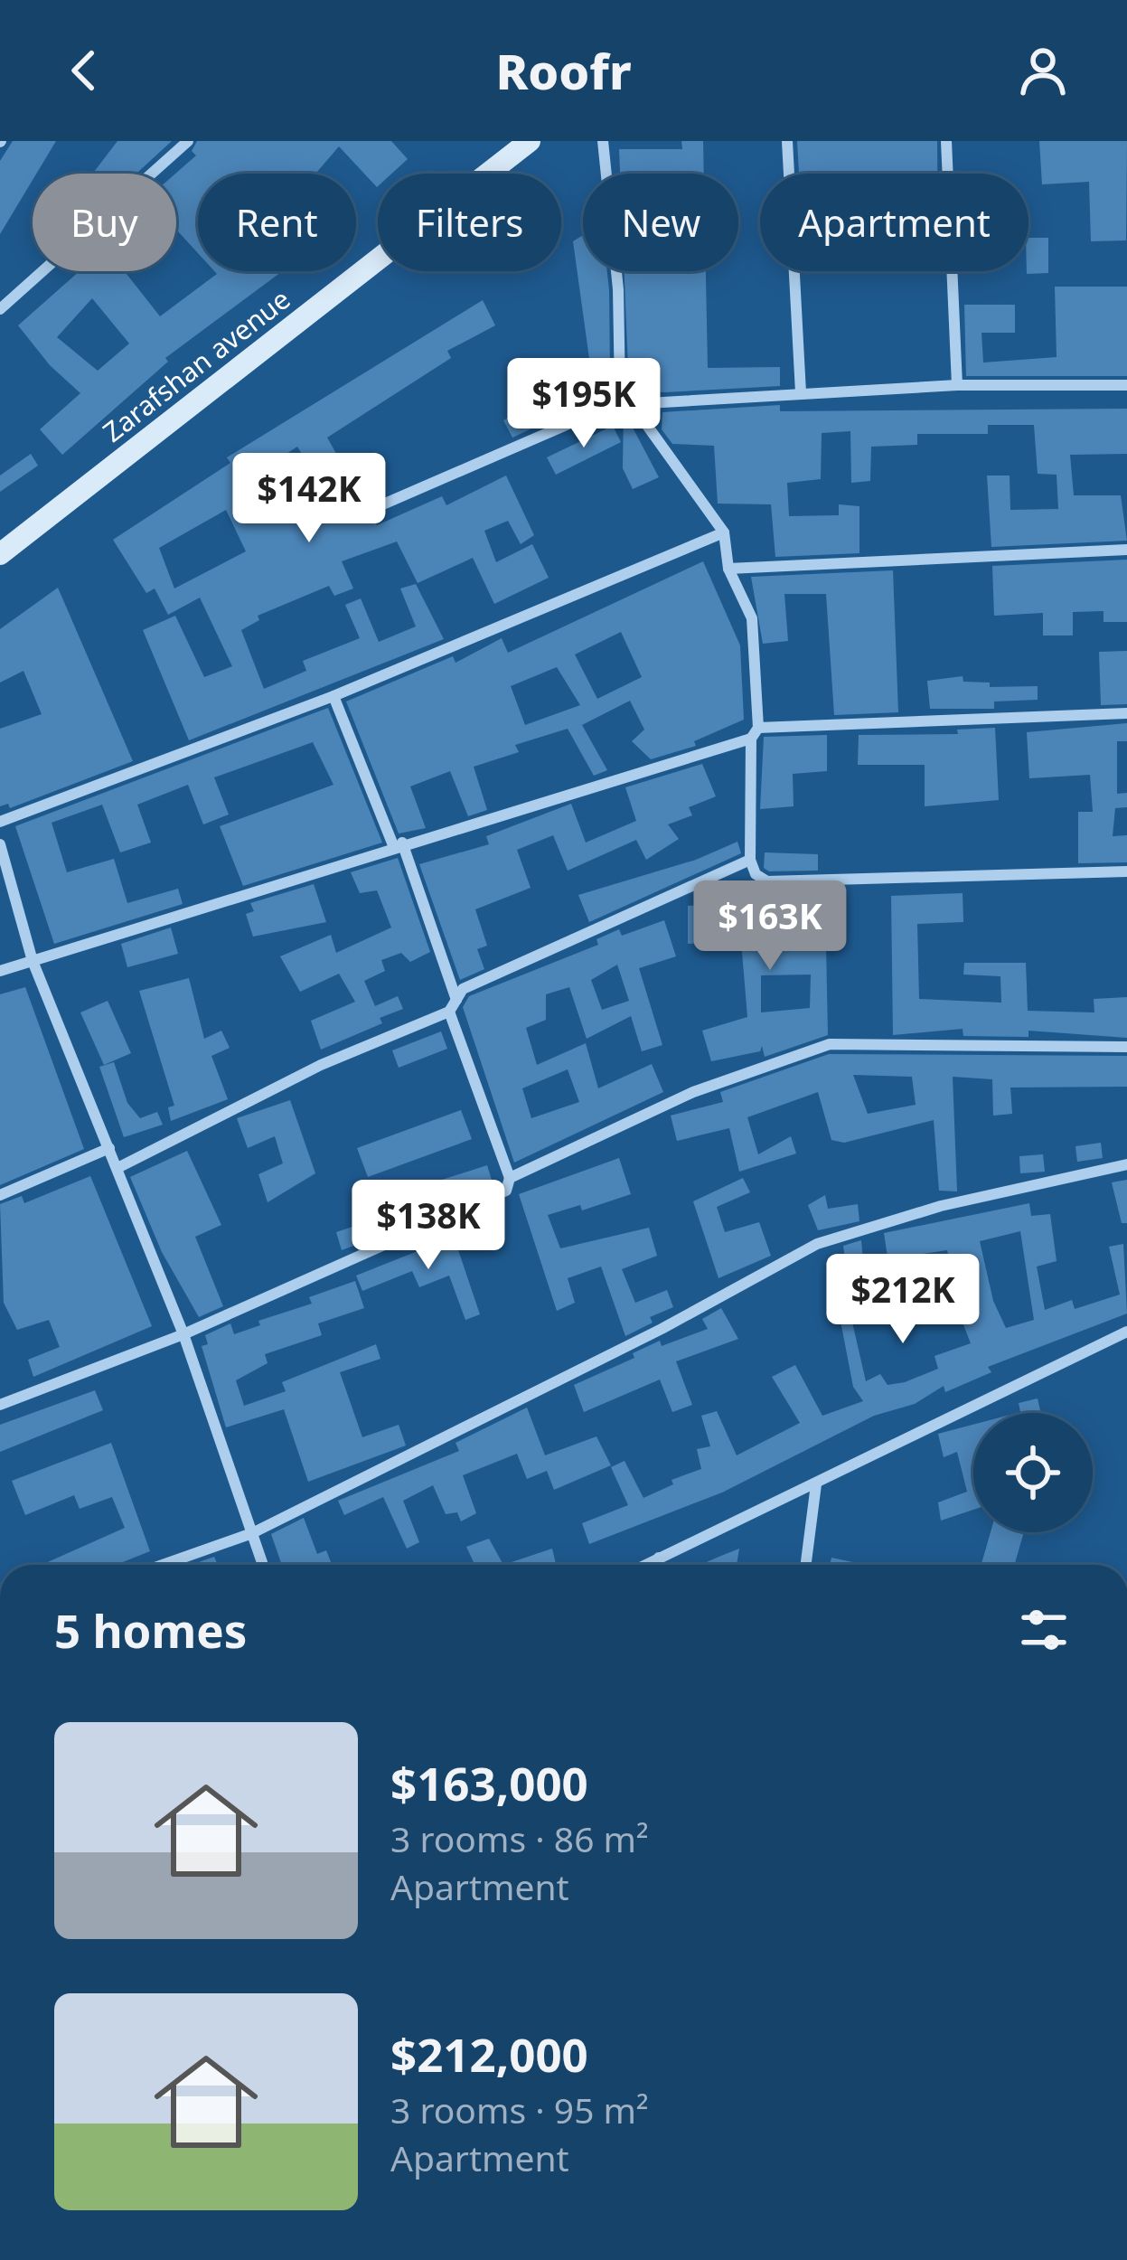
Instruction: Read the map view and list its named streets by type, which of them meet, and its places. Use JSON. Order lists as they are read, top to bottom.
{
  "streets": {
    "main road": ["Zarafshan avenue"]
  },
  "page": {
    "header": "Roofr",
    "chip": [
      "Buy",
      "Rent",
      "Filters",
      "New",
      "Apartment"
    ],
    "price": [
      "$195K",
      "$142K",
      "$163K",
      "$138K",
      "$212K"
    ],
    "heading": "5 homes",
    "list": [
      {
        "name": "$163,000",
        "note": "3 rooms · 86 m² · Apartment"
      },
      {
        "name": "$212,000",
        "note": "3 rooms · 95 m² · Apartment"
      }
    ]
  }
}
